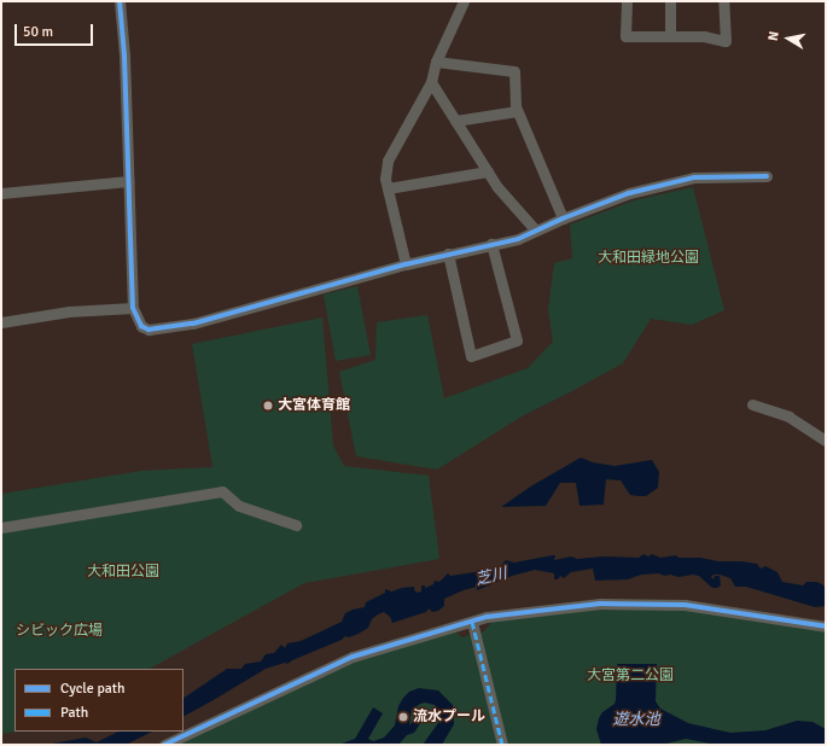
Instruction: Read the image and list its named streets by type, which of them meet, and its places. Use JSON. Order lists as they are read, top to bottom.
{
  "water": ["芝川", "遊水池"],
  "parks": [
    "大和田緑地公園",
    "大和田公園",
    "シビック広場",
    "大宮第二公園"
  ],
  "places": ["大宮体育館", "流水プール"],
  "legend": ["Cycle path", "Path"],
  "scale_bar": "50 m",
  "north": "left"
}
